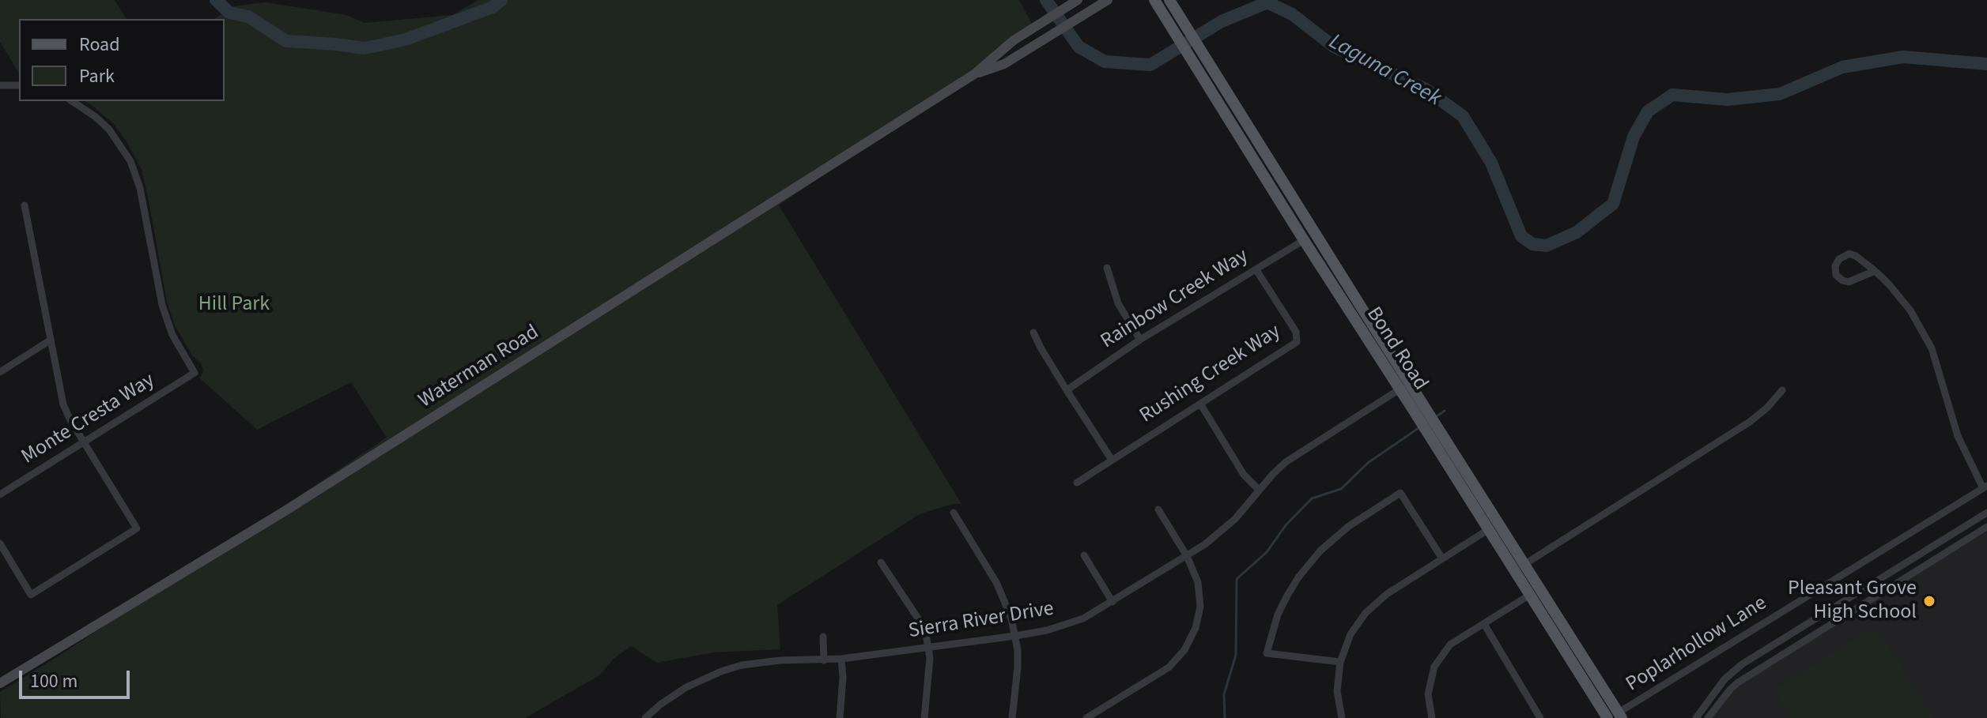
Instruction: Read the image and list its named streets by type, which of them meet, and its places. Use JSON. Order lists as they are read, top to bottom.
{
  "streets": {
    "main road": ["Bond Road", "Waterman Road"],
    "street": [
      "Rainbow Creek Way",
      "Rushing Creek Way",
      "Monte Cresta Way",
      "Sierra River Drive",
      "Poplarhollow Lane"
    ]
  },
  "crossings": [
    ["Rainbow Creek Way", "Bond Road"],
    ["Rainbow Creek Way", "Rushing Creek Way"],
    ["Bond Road", "Sierra River Drive"],
    ["Bond Road", "Poplarhollow Lane"]
  ],
  "water": ["Laguna Creek"],
  "parks": ["Hill Park"],
  "places": ["Pleasant Grove High School"],
  "legend": ["Road", "Park"],
  "scale_bar": "100 m"
}
